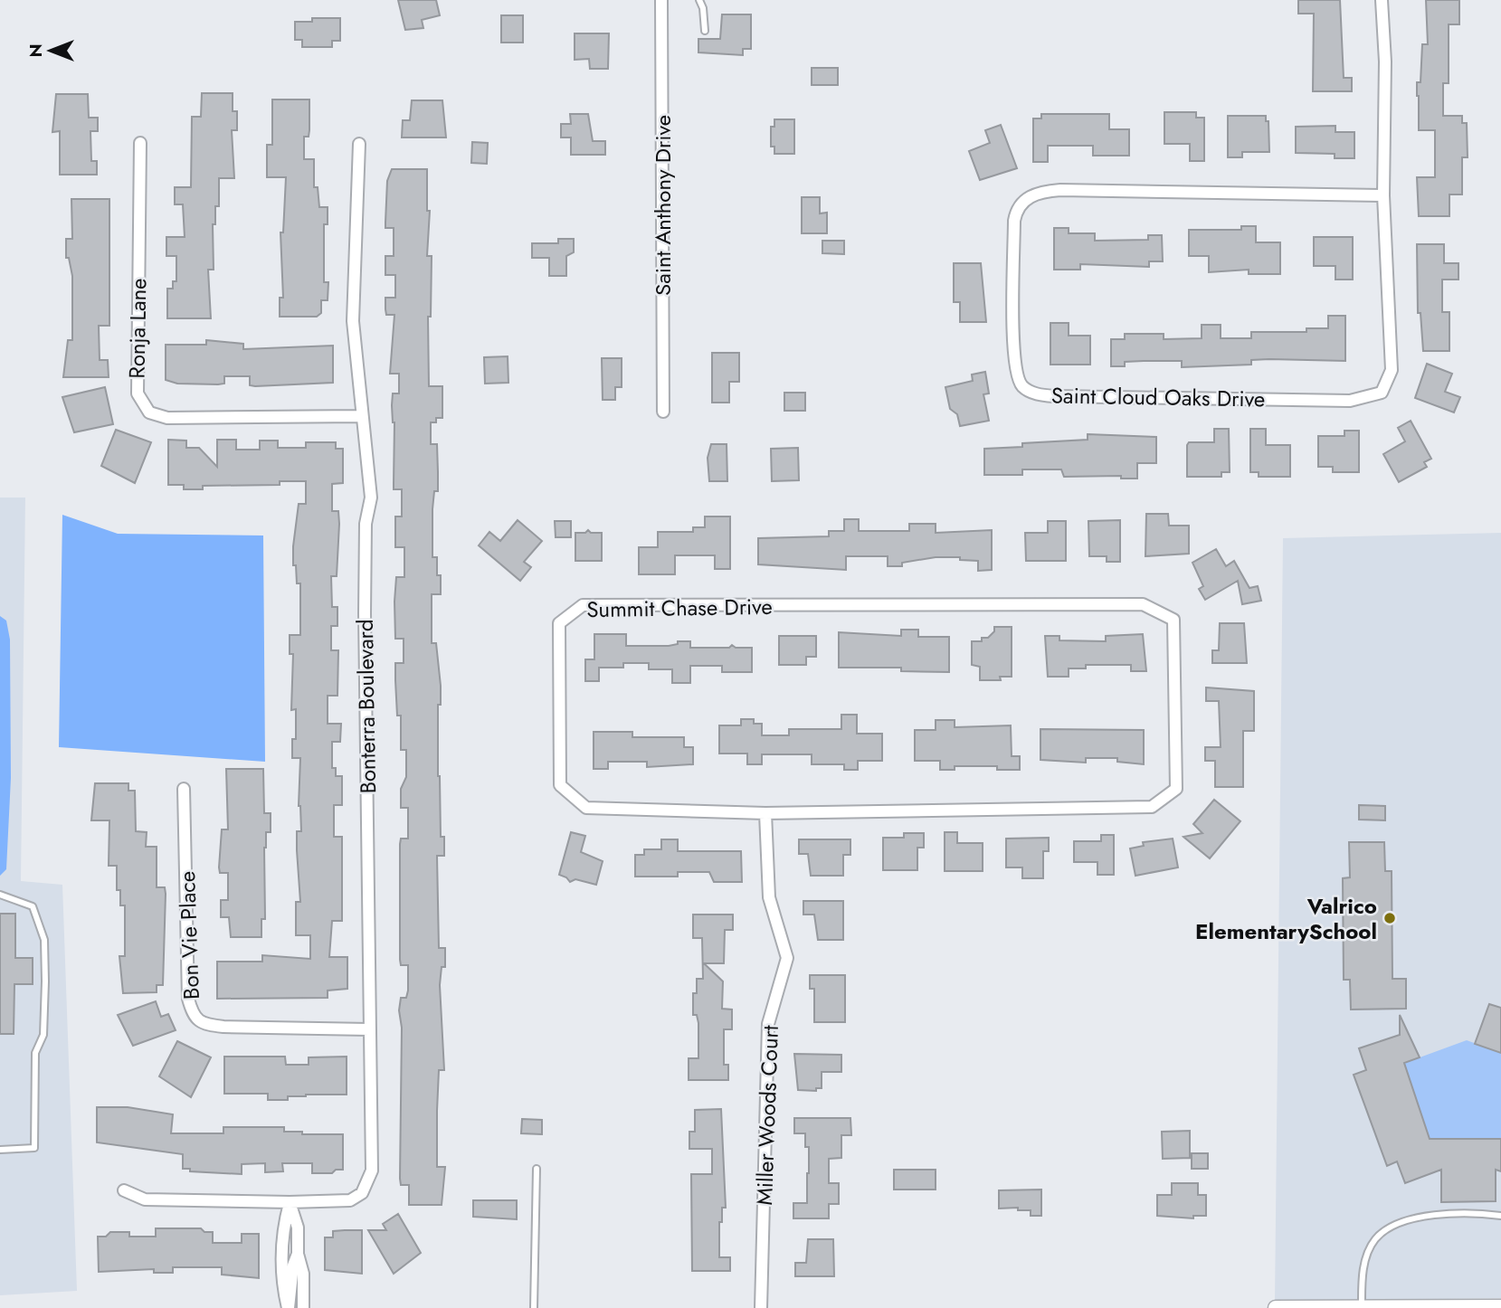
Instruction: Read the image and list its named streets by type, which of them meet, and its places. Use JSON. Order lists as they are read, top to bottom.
{
  "streets": {
    "street": [
      "Saint Anthony Drive",
      "Ronja Lane",
      "Saint Cloud Oaks Drive",
      "Summit Chase Drive",
      "Bonterra Boulevard",
      "Bon Vie Place",
      "Miller Woods Court"
    ]
  },
  "crossings": [
    ["Ronja Lane", "Bonterra Boulevard"],
    ["Summit Chase Drive", "Miller Woods Court"],
    ["Bonterra Boulevard", "Bon Vie Place"]
  ],
  "places": ["Valrico ElementarySchool"],
  "north": "left"
}
